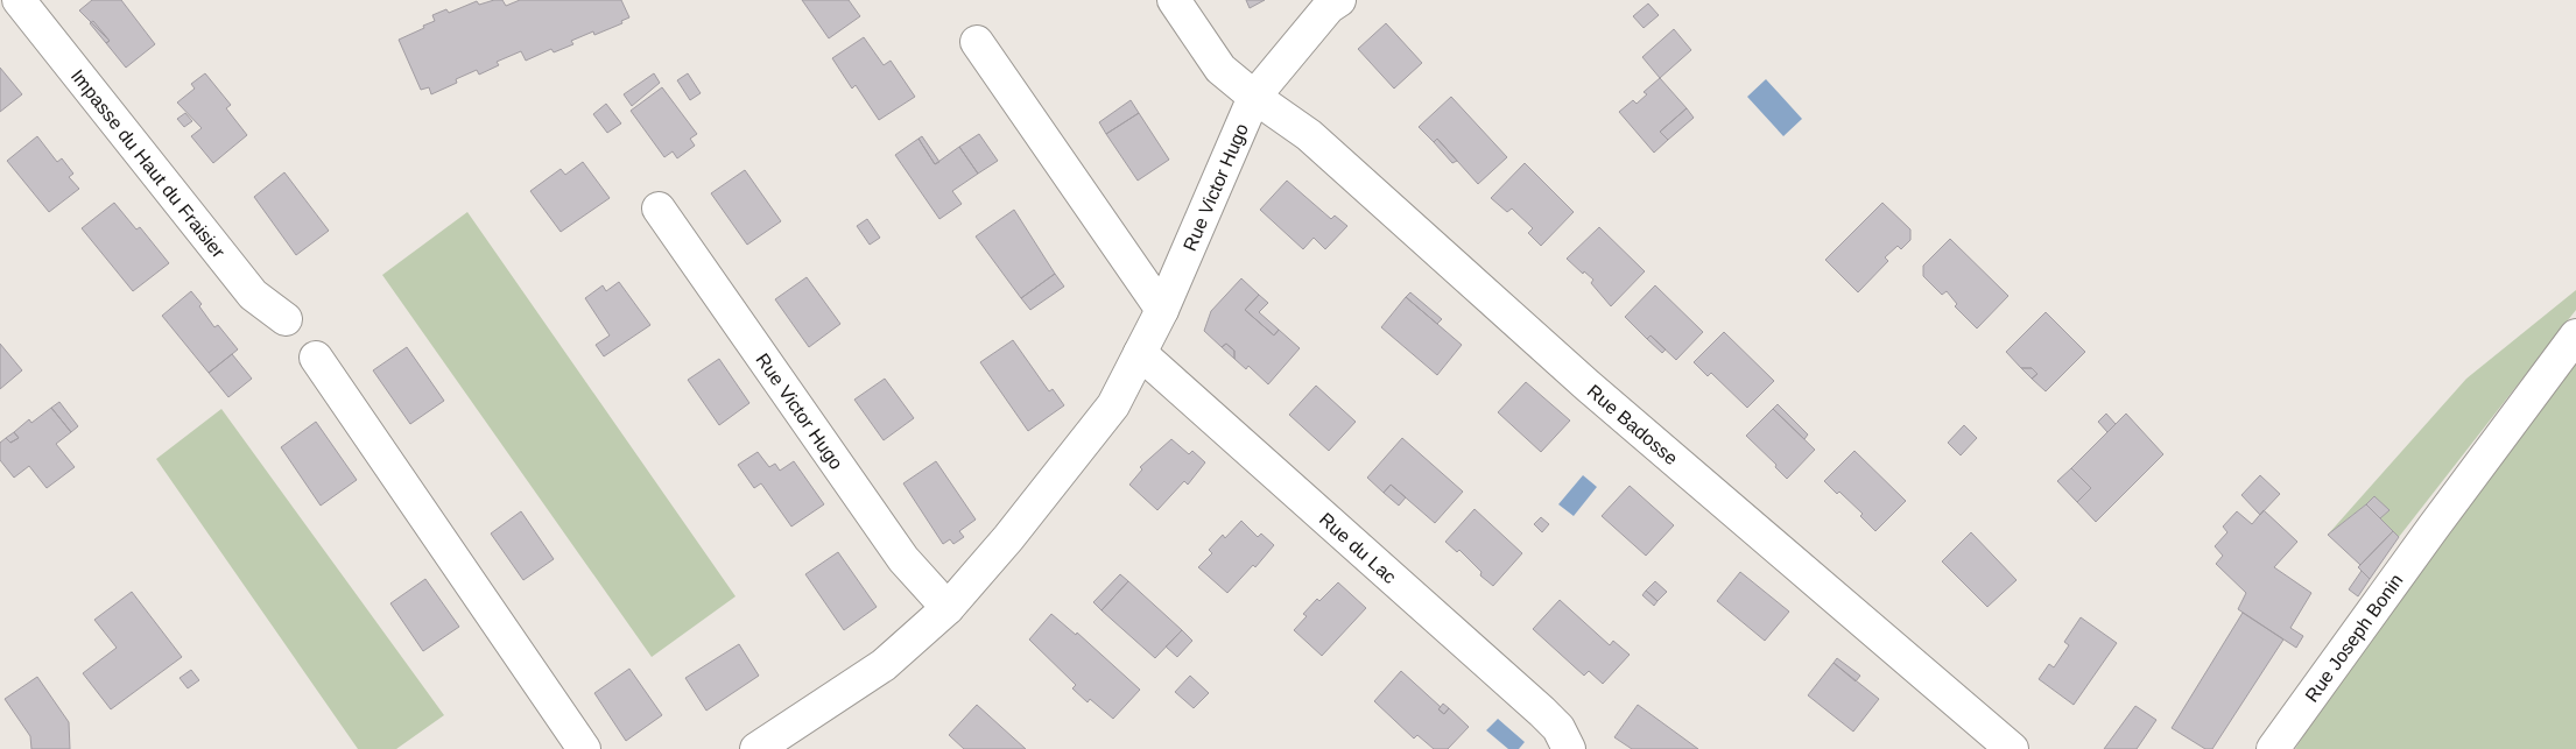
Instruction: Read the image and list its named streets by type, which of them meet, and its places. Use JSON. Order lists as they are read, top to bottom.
{
  "streets": {
    "street": [
      "Impasse du Haut du Fraisier",
      "Rue Victor Hugo",
      "Rue Badosse",
      "Rue du Lac",
      "Rue Joseph Bonin"
    ]
  },
  "crossings": [
    ["Rue Victor Hugo", "Rue Badosse"],
    ["Rue Victor Hugo", "Rue du Lac"]
  ]
}
